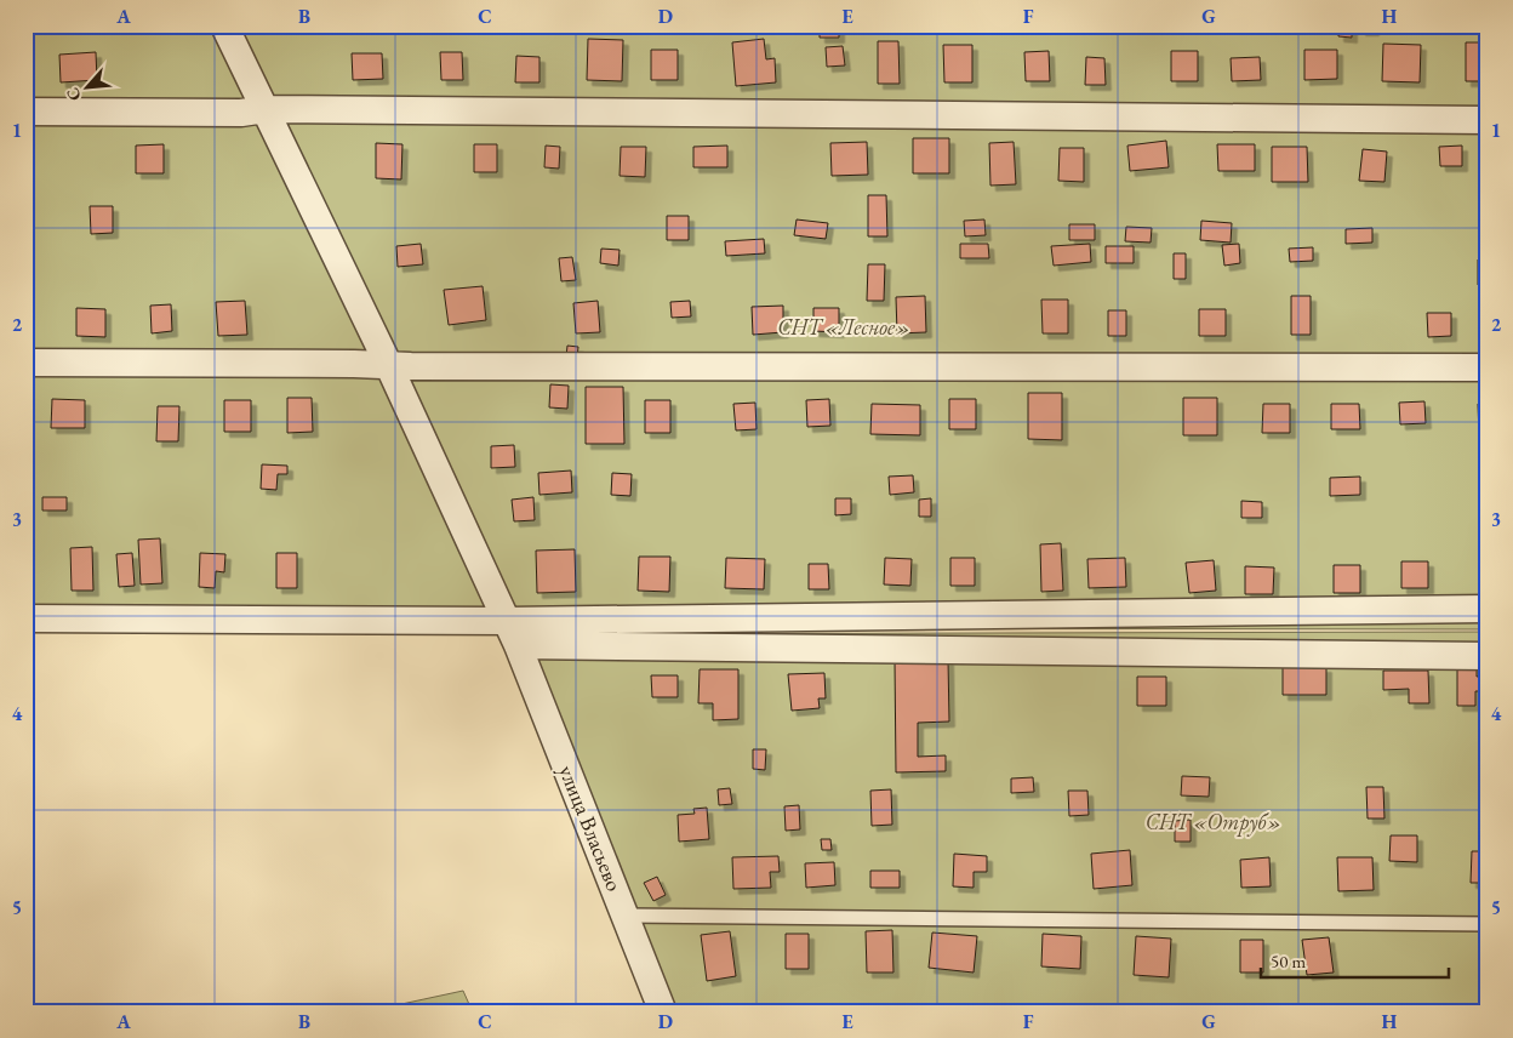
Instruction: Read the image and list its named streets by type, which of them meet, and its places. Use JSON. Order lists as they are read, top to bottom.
{
  "streets": {
    "street": ["улица Власьево"]
  },
  "parks": ["СНТ «Лесное»", "СНТ «Отруб»"],
  "scale_bar": "50 m",
  "north": "bottom left",
  "grid": {
    "columns": [
      "A",
      "B",
      "C",
      "D",
      "E",
      "F",
      "G",
      "H"
    ],
    "rows": [
      "1",
      "2",
      "3",
      "4",
      "5"
    ]
  }
}
